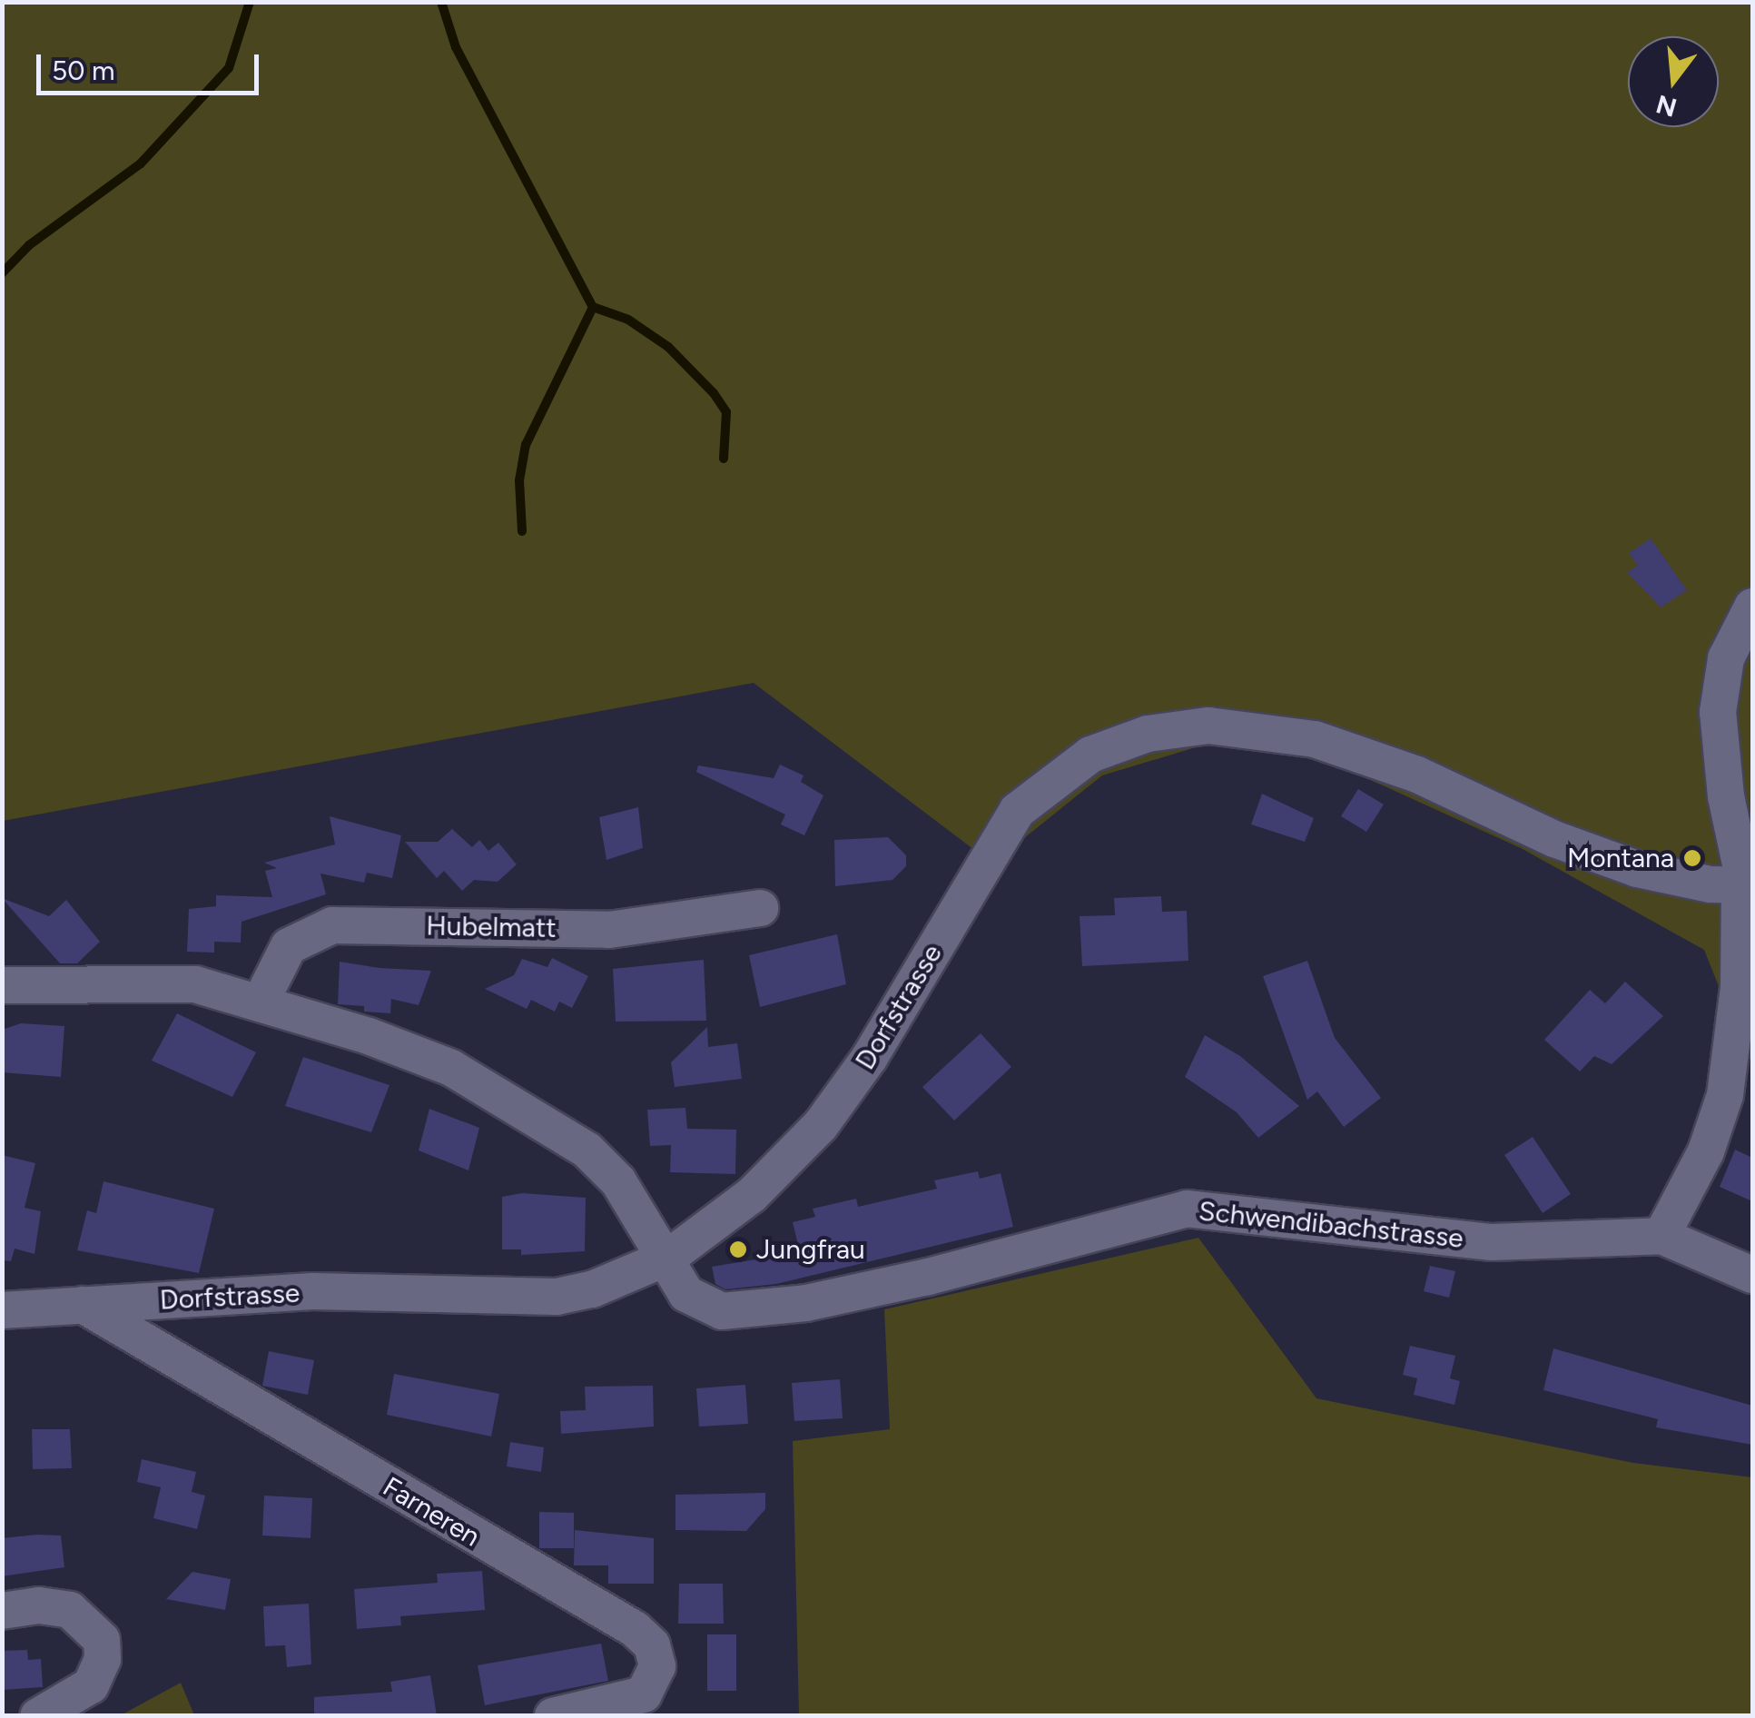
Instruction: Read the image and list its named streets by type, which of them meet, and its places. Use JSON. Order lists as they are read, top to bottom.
{
  "streets": {
    "street": [
      "Hubelmatt",
      "Dorfstrasse",
      "Schwendibachstrasse",
      "Farneren"
    ]
  },
  "crossings": [
    ["Dorfstrasse", "Schwendibachstrasse"],
    ["Dorfstrasse", "Farneren"]
  ],
  "places": ["Montana", "Jungfrau"],
  "scale_bar": "50 m",
  "north": "bottom"
}
